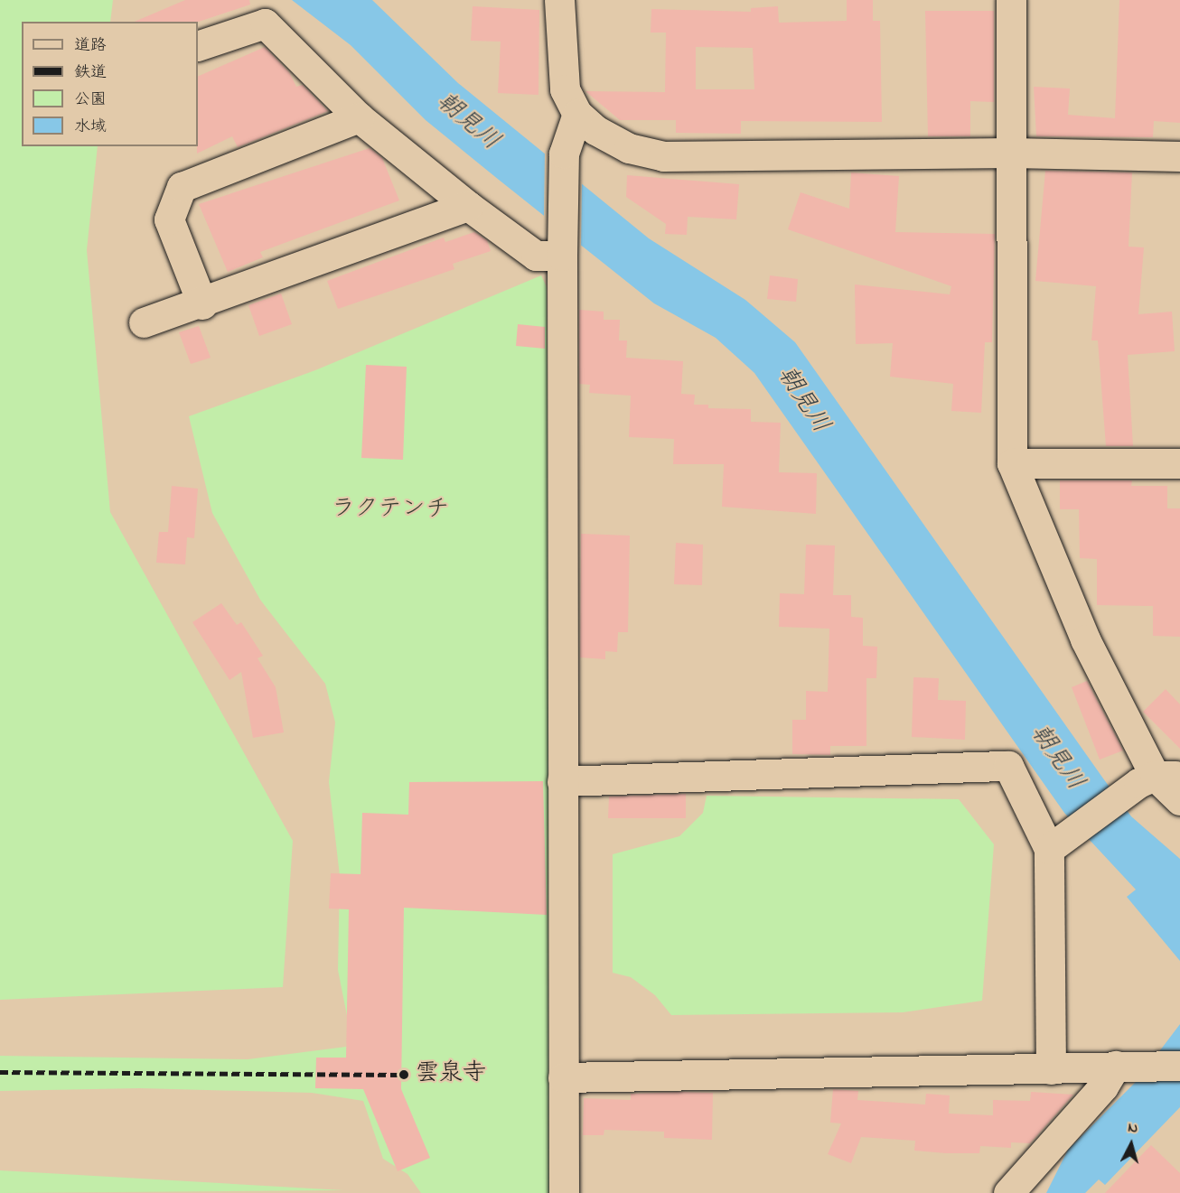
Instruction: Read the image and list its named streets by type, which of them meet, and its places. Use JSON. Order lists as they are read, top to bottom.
{
  "water": ["朝見川"],
  "parks": ["ラクテンチ"],
  "places": ["雲泉寺"],
  "legend": [
    "道路",
    "鉄道",
    "公園",
    "水域"
  ],
  "north": "top"
}
